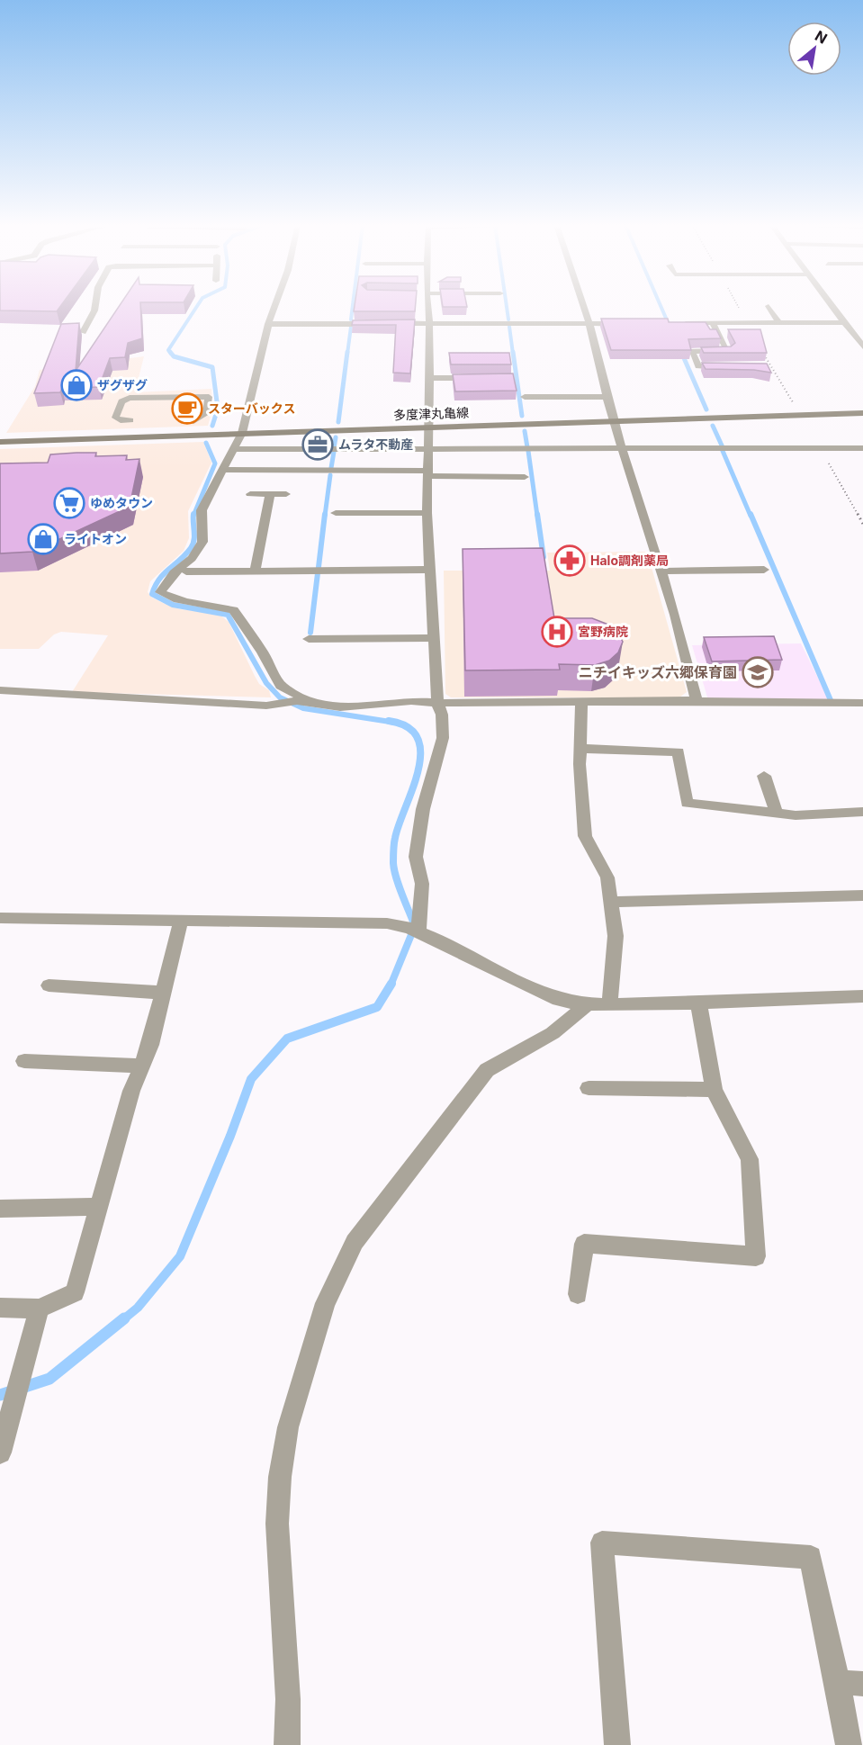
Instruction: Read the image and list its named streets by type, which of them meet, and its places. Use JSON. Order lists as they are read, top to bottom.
{
  "streets": {
    "main road": ["多度津丸亀線"]
  },
  "places": {
    "shop": ["ザグザグ", "ライトオン"],
    "cafe": ["スターバックス"],
    "office": ["ムラタ不動産"],
    "supermarket": ["ゆめタウン"],
    "pharmacy": ["Halo調剤薬局"],
    "hospital": ["宮野病院"],
    "school or university": ["ニチイキッズ六郷保育園"]
  },
  "north": "top right"
}
